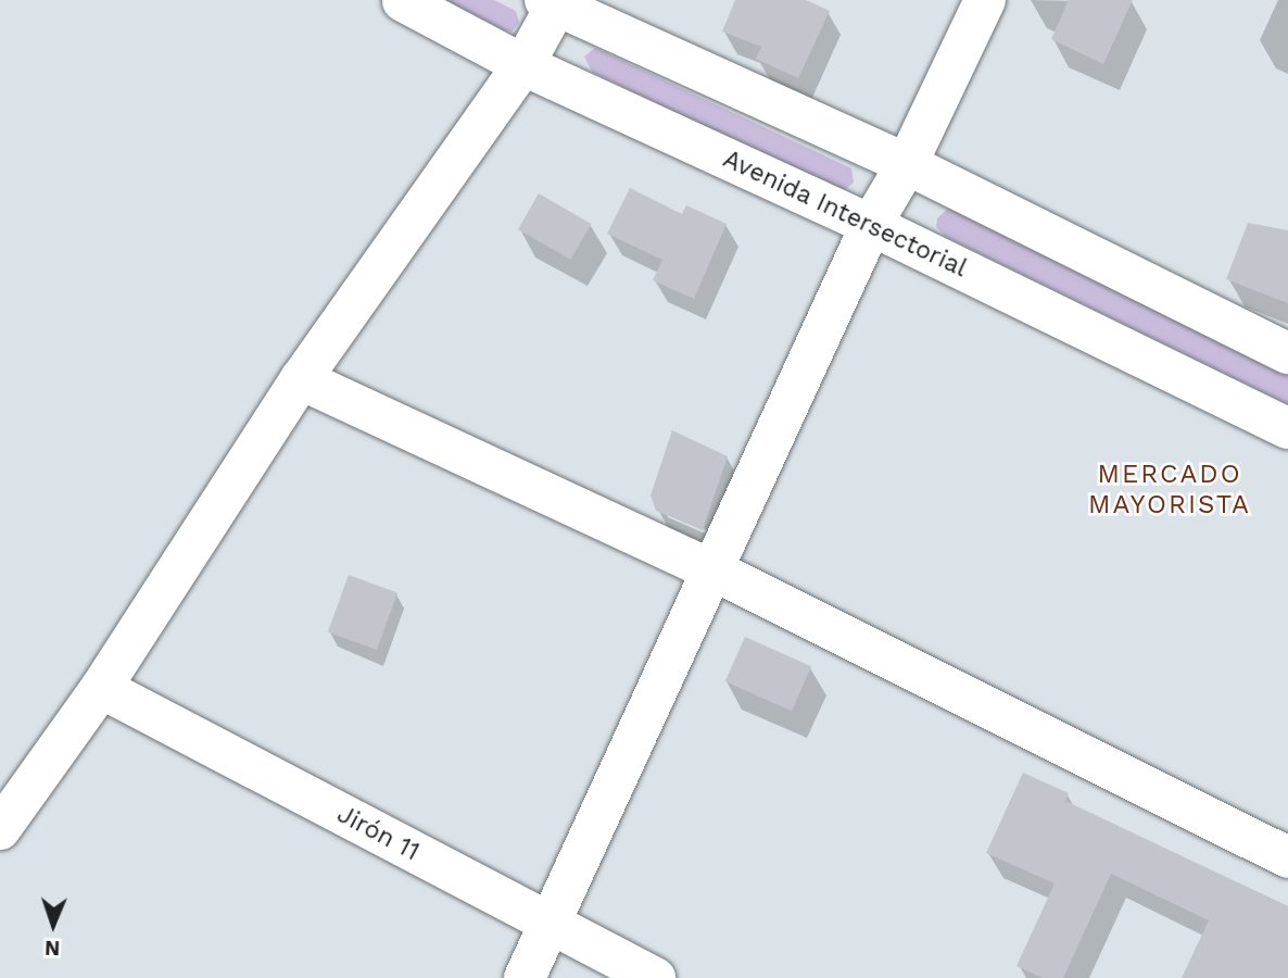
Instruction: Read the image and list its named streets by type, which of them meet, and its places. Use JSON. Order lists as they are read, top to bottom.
{
  "streets": {
    "street": ["Avenida Intersectorial", "Jirón 11"]
  },
  "districts": ["MERCADO MAYORISTA"],
  "north": "bottom"
}
